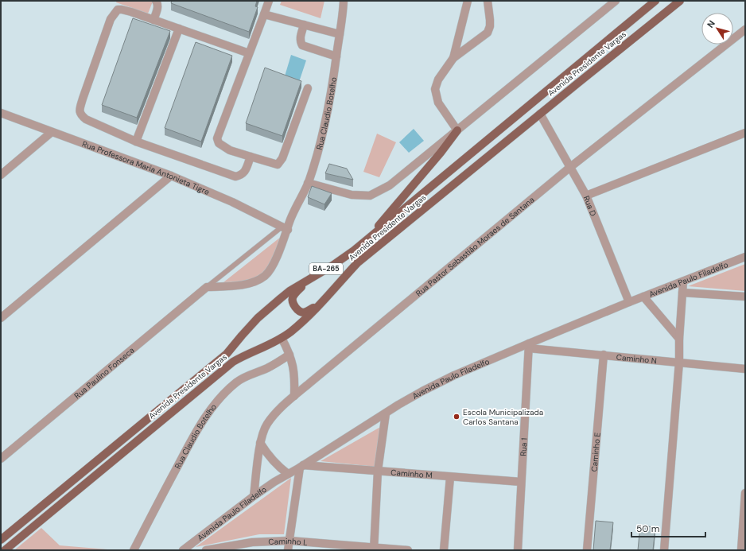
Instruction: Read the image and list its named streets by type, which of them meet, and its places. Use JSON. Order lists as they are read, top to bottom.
{
  "streets": {
    "main road": ["Avenida Presidente Vargas", "BA-265"],
    "street": [
      "Rua Claudio Botelho",
      "Rua Professora Maria Antonieta Tigre",
      "Rua D",
      "Rua Pastor Sebastião Moraes de Santana",
      "Avenida Paulo Filadelfo",
      "Caminho N",
      "Rua Paulino Fonseca",
      "Rua 1",
      "Caminho E",
      "Caminho M",
      "Caminho L"
    ]
  },
  "crossings": [
    ["Avenida Presidente Vargas", "Rua D"],
    ["Rua Claudio Botelho", "Rua Professora Maria Antonieta Tigre"],
    ["Rua Claudio Botelho", "Rua Paulino Fonseca"],
    ["Rua Professora Maria Antonieta Tigre", "Rua Paulino Fonseca"],
    ["Rua D", "Rua Pastor Sebastião Moraes de Santana"],
    ["Rua D", "Avenida Paulo Filadelfo"],
    ["Rua Pastor Sebastião Moraes de Santana", "Avenida Paulo Filadelfo"],
    ["Avenida Paulo Filadelfo", "Caminho N"],
    ["Avenida Paulo Filadelfo", "Rua 1"],
    ["Avenida Paulo Filadelfo", "Caminho M"],
    ["Caminho N", "Rua 1"],
    ["Caminho N", "Caminho E"],
    ["Rua 1", "Caminho M"]
  ],
  "places": ["Escola Municipalizada Carlos Santana"],
  "scale_bar": "50 m",
  "north": "top left"
}
